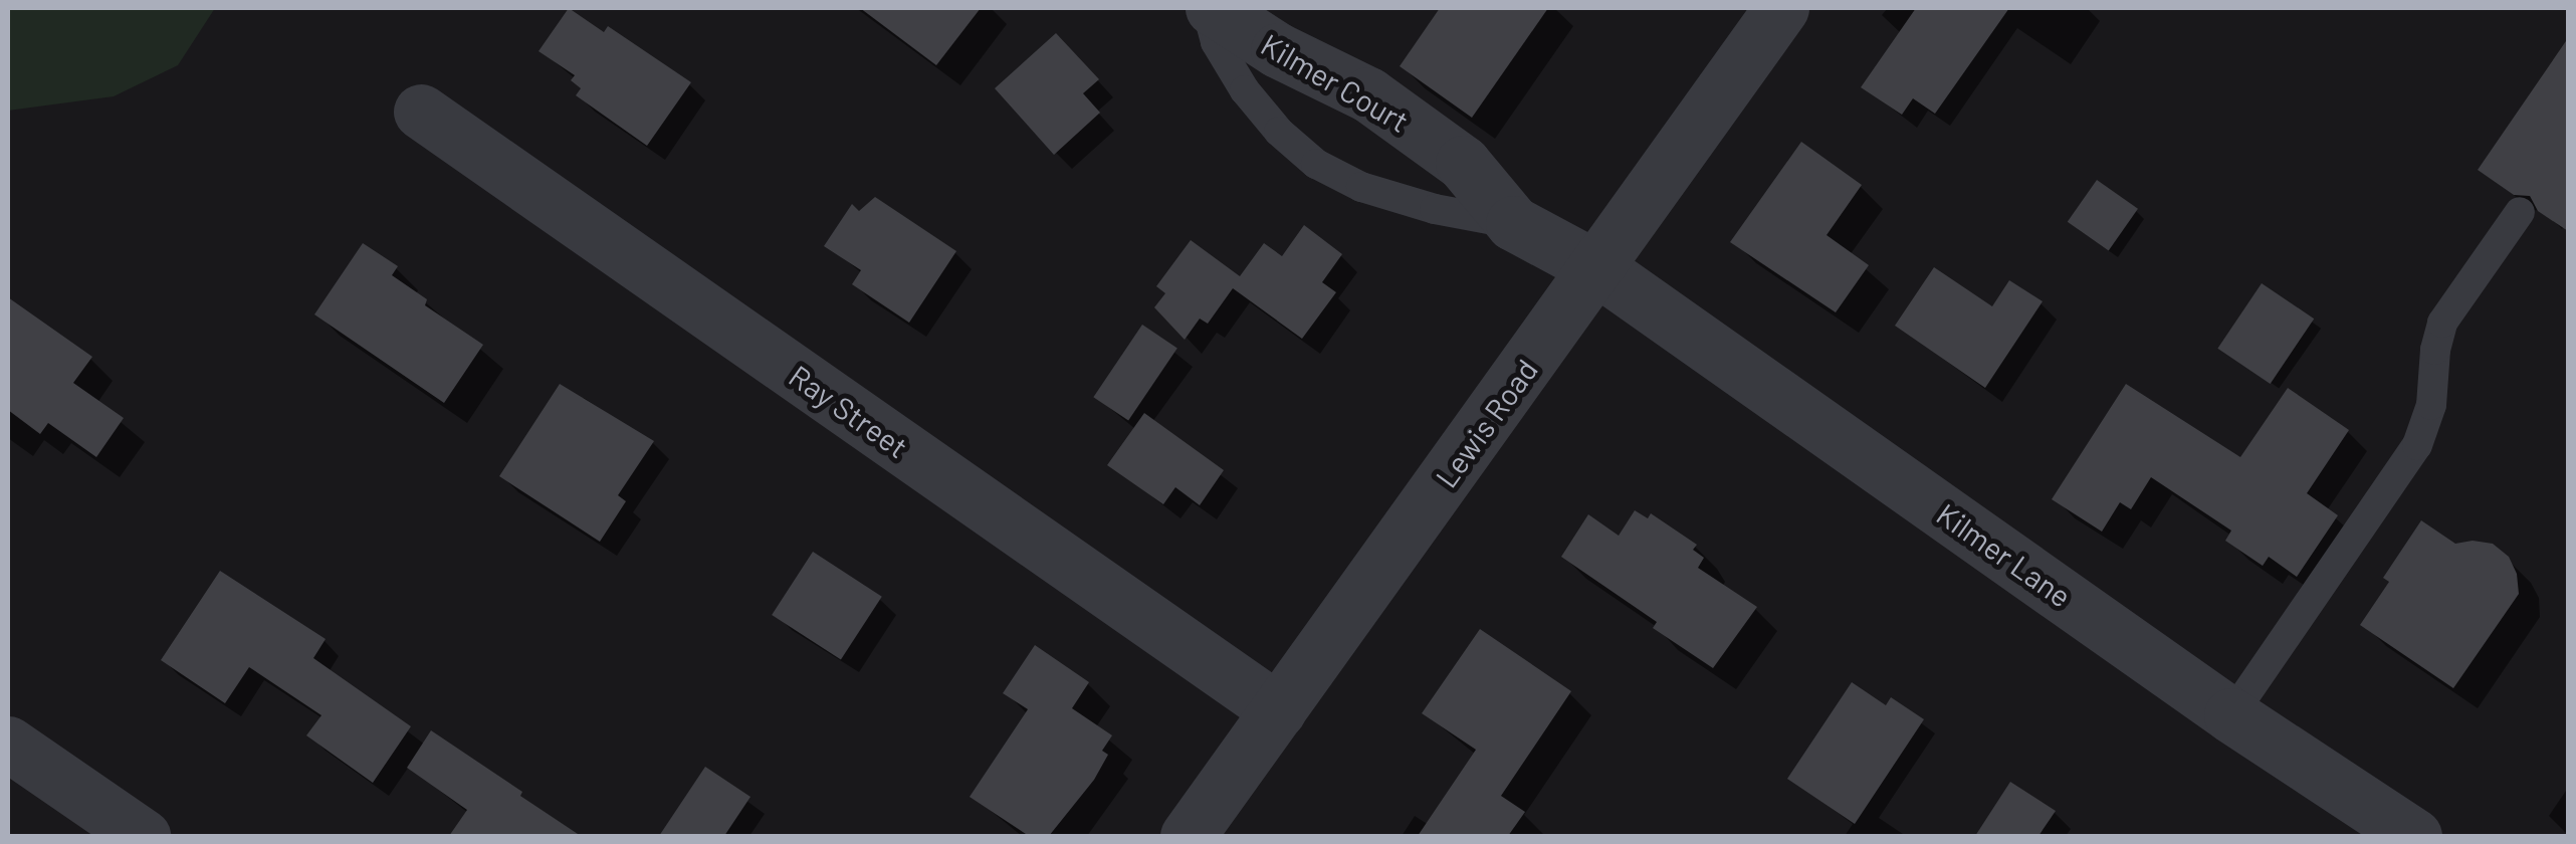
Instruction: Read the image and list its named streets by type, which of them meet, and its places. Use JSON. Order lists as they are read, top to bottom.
{
  "streets": {
    "street": [
      "Kilmer Court",
      "Ray Street",
      "Lewis Road",
      "Kilmer Lane"
    ]
  },
  "crossings": [
    ["Kilmer Court", "Lewis Road"],
    ["Kilmer Court", "Kilmer Lane"],
    ["Ray Street", "Lewis Road"],
    ["Lewis Road", "Kilmer Lane"]
  ]
}
